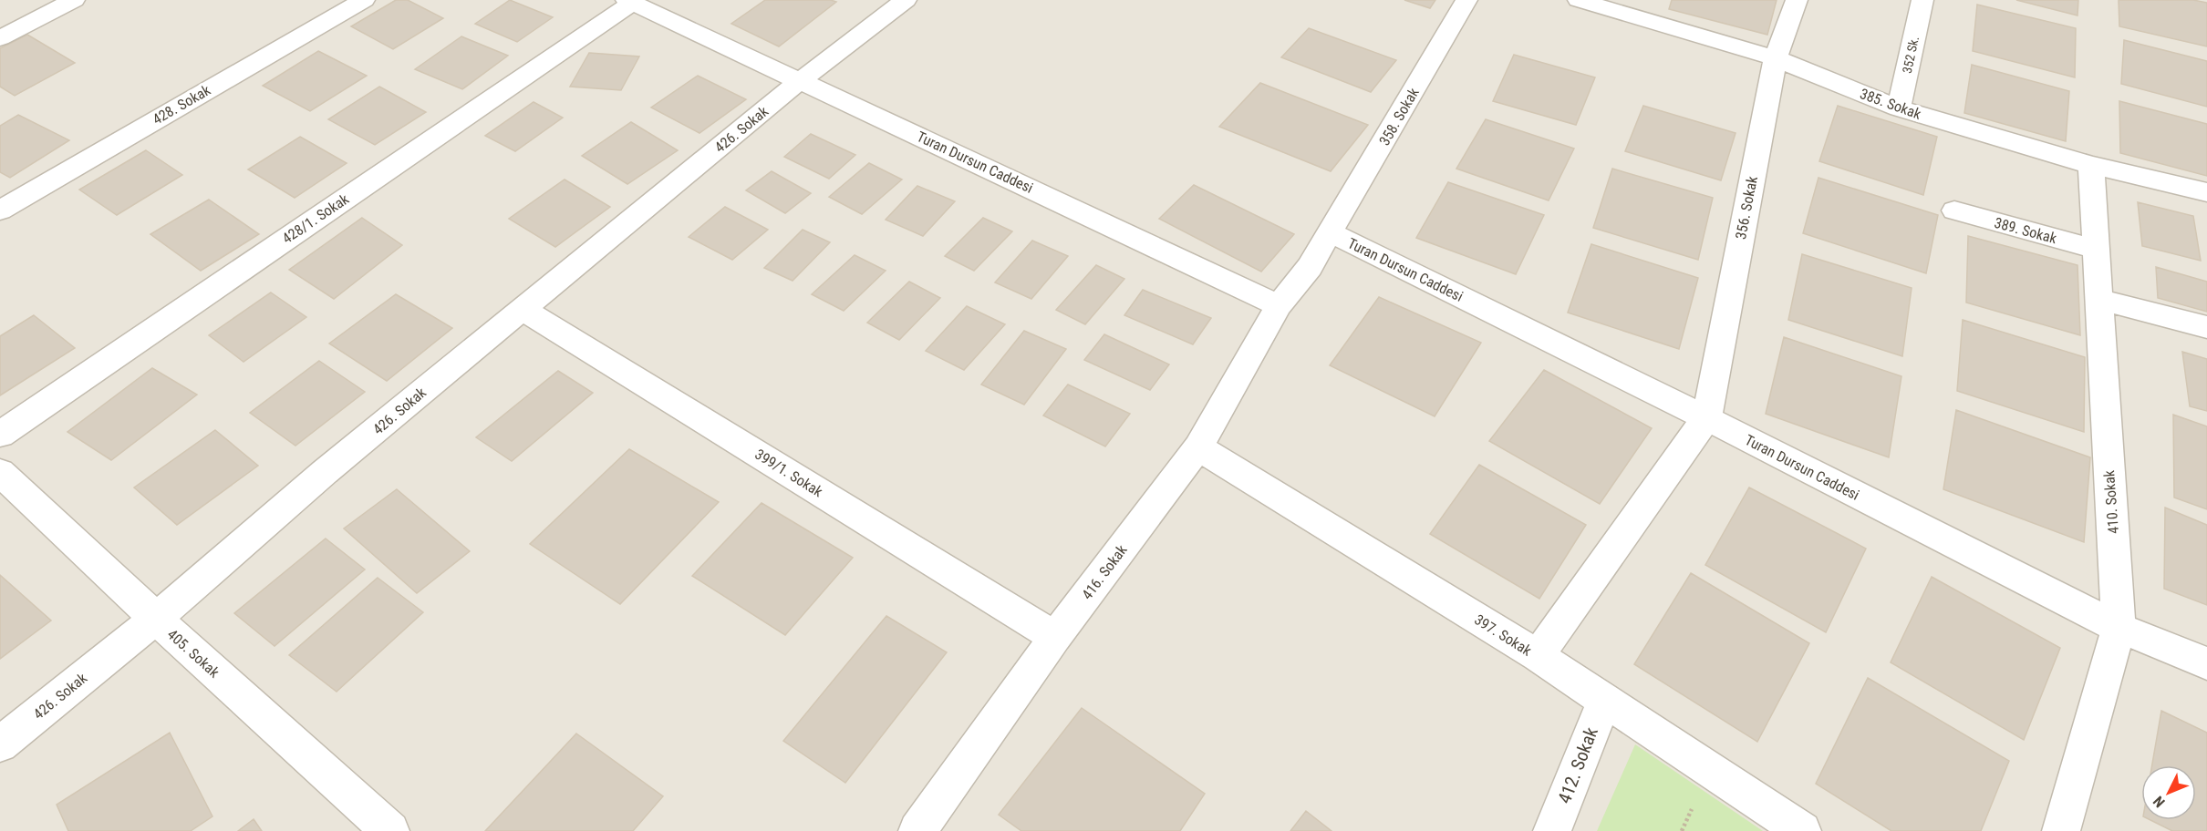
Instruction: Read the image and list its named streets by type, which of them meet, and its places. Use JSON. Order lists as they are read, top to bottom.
{
  "streets": {
    "street": [
      "352 Sk.",
      "385. Sokak",
      "428. Sokak",
      "358. Sokak",
      "426. Sokak",
      "Turan Dursun Caddesi",
      "356. Sokak",
      "428/1. Sokak",
      "389. Sokak",
      "399/1. Sokak",
      "410. Sokak",
      "416. Sokak",
      "397. Sokak",
      "405. Sokak",
      "412. Sokak"
    ]
  },
  "crossings": [
    ["352 Sk.", "385. Sokak"],
    ["385. Sokak", "356. Sokak"],
    ["385. Sokak", "410. Sokak"],
    ["358. Sokak", "Turan Dursun Caddesi"],
    ["426. Sokak", "Turan Dursun Caddesi"],
    ["426. Sokak", "399/1. Sokak"],
    ["426. Sokak", "405. Sokak"],
    ["Turan Dursun Caddesi", "356. Sokak"],
    ["Turan Dursun Caddesi", "428/1. Sokak"],
    ["Turan Dursun Caddesi", "410. Sokak"],
    ["Turan Dursun Caddesi", "416. Sokak"],
    ["389. Sokak", "410. Sokak"],
    ["399/1. Sokak", "416. Sokak"],
    ["416. Sokak", "397. Sokak"],
    ["397. Sokak", "412. Sokak"]
  ],
  "north": "bottom left"
}
